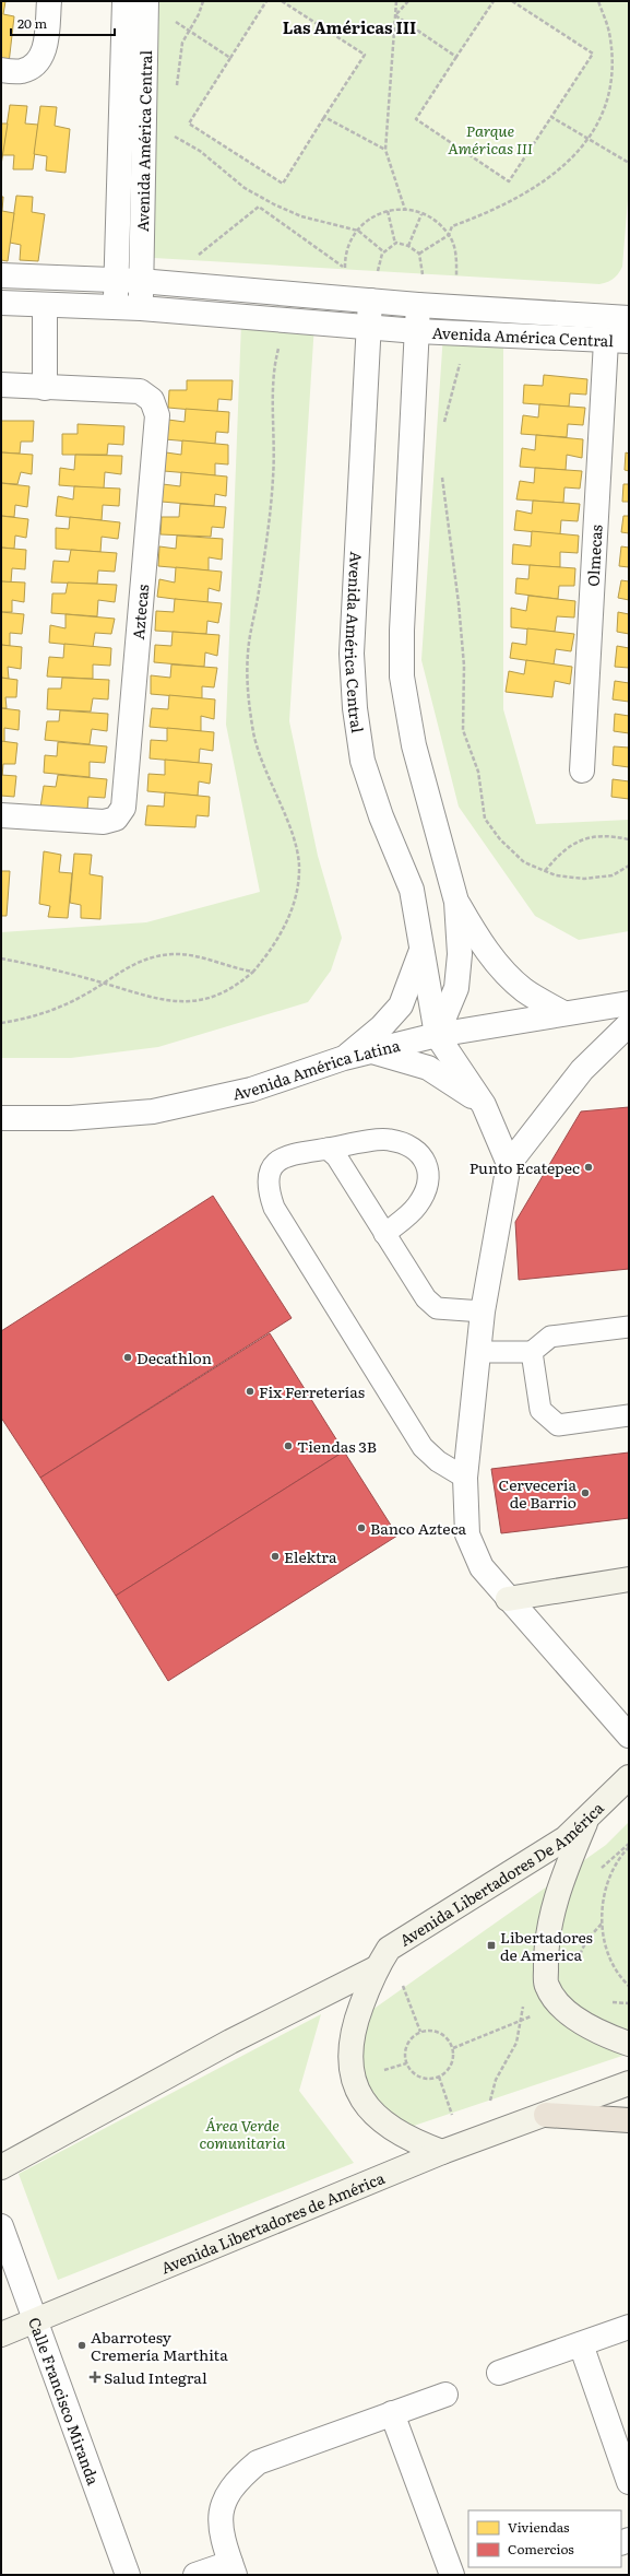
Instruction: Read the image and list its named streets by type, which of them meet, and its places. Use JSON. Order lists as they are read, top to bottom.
{
  "streets": {
    "main road": ["Avenida Libertadores De América", "Avenida Libertadores de América"],
    "street": [
      "Avenida América Central",
      "Olmecas",
      "Aztecas",
      "Avenida América Latina",
      "Calle Francisco Miranda"
    ]
  },
  "crossings": [
    ["Avenida América Central", "Olmecas"],
    ["Avenida América Central", "Avenida América Latina"],
    ["Avenida Libertadores De América", "Avenida Libertadores de América"],
    ["Avenida Libertadores de América", "Calle Francisco Miranda"]
  ],
  "districts": ["Las Américas III"],
  "parks": ["Parque Américas III", "Área Verde comunitaria"],
  "places": {
    "other": [
      "Punto Ecatepec",
      "Decathlon",
      "Fix Ferreterías",
      "Tiendas 3B",
      "Cerveceria de Barrio",
      "Banco Azteca",
      "Elektra",
      "Abarrotesy Cremería Marthita"
    ],
    "transit": ["Libertadores de America"],
    "health": ["Salud Integral"]
  },
  "legend": ["Viviendas", "Comercios"],
  "scale_bar": "20 m"
}
